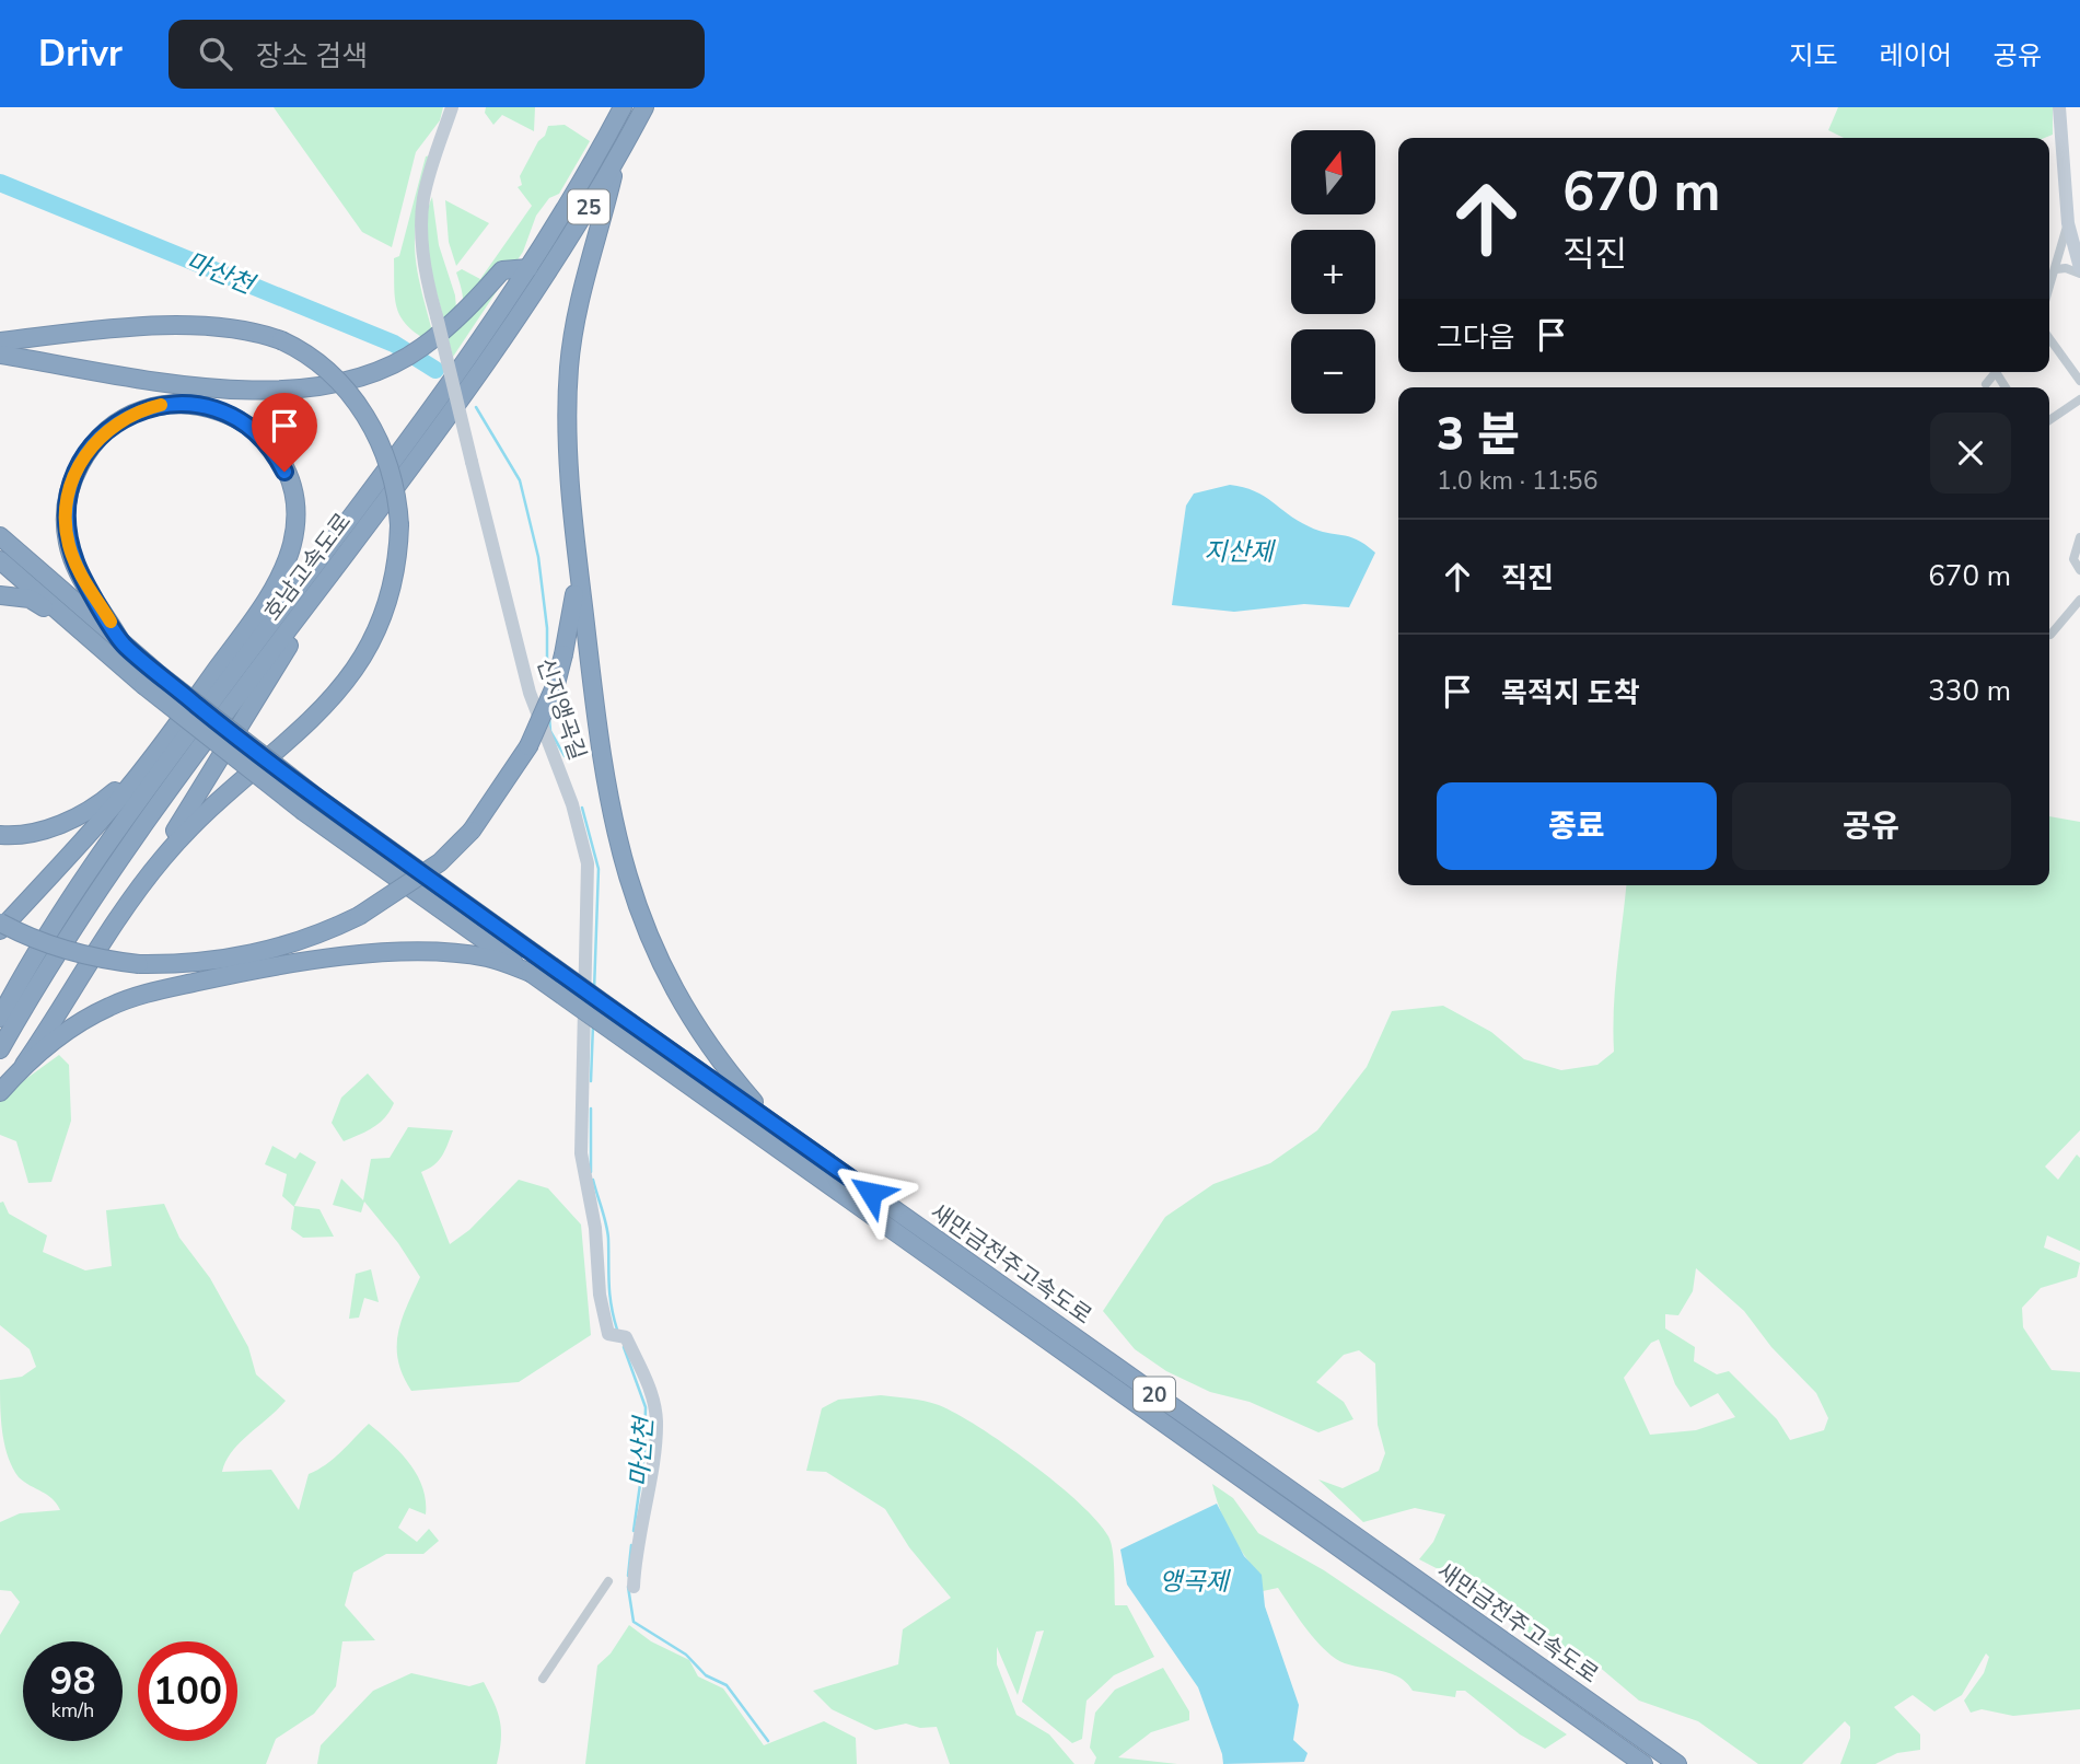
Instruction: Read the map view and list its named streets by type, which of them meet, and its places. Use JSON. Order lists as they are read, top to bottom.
{
  "streets": {
    "highway": [
      "25",
      "호남고속도로",
      "새만금전주고속도로",
      "20"
    ],
    "street": ["신지앵곡길"]
  },
  "water": ["마산천", "지산제", "앵곡제"],
  "north": "top",
  "page": {
    "header": "Drivr",
    "search": "장소 검색",
    "nav": ["지도", "레이어", "공유"],
    "map_buttons": ["+", "−"],
    "turn": ["670 m", "직진"],
    "then": "그다음",
    "heading": ["3 분", "1.0 km · 11:56"],
    "list": [
      {
        "name": "직진",
        "value": "670 m"
      },
      {
        "name": "목적지 도착",
        "value": "330 m"
      }
    ],
    "buttons": ["종료", "공유"],
    "speed": "98 km/h",
    "limit": "100"
  }
}
